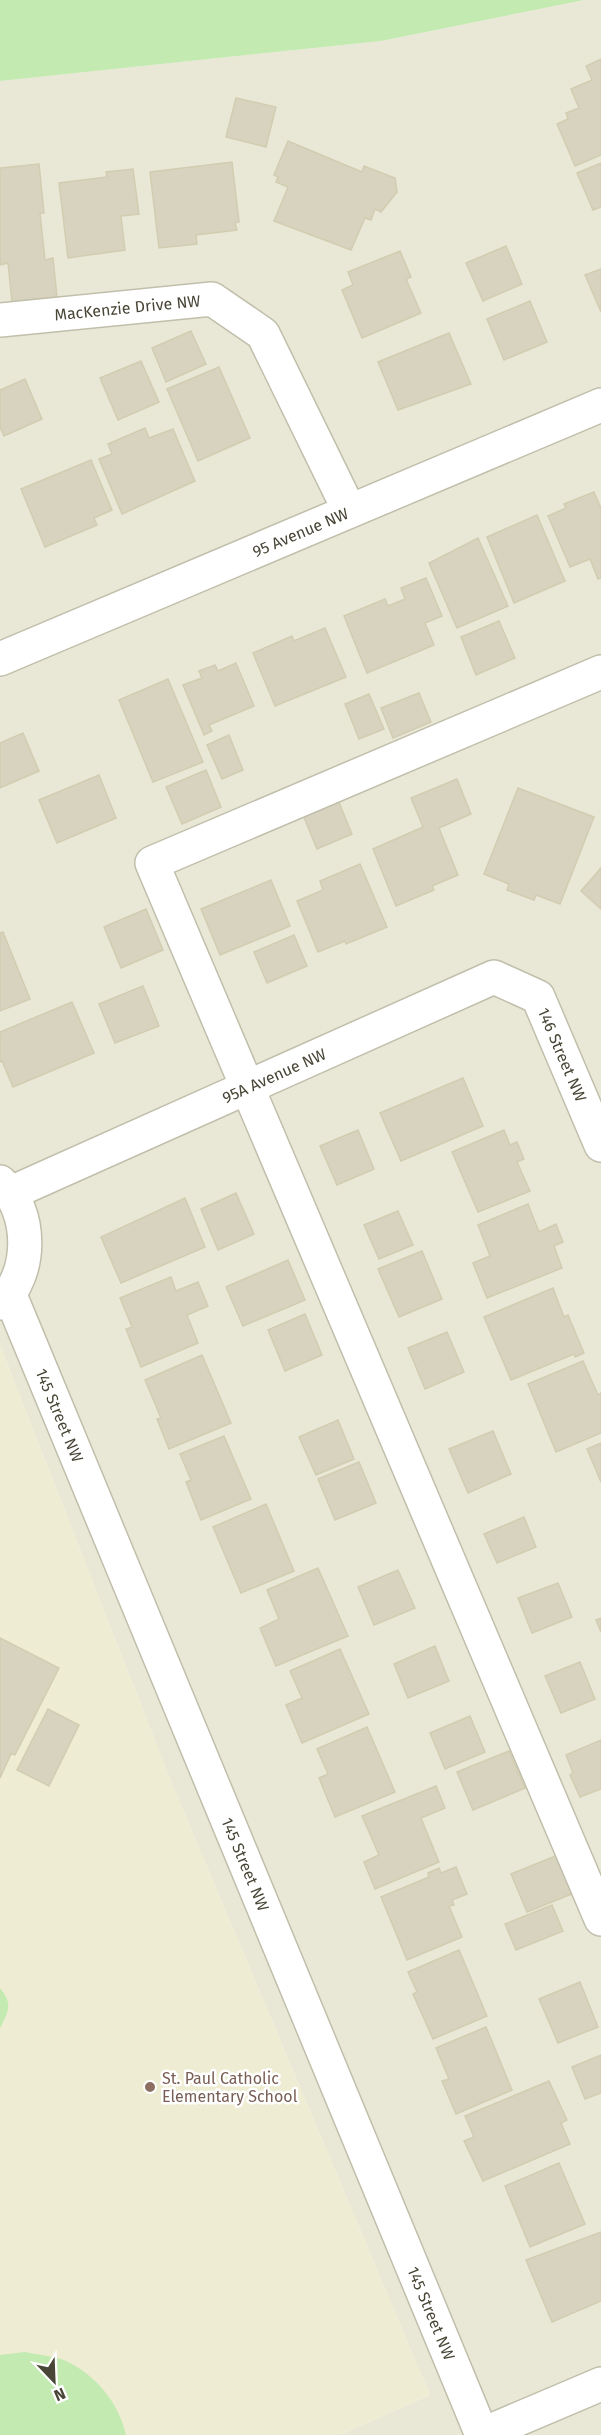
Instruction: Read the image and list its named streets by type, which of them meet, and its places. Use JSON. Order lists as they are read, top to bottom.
{
  "streets": {
    "street": [
      "MacKenzie Drive NW",
      "95 Avenue NW",
      "146 Street NW",
      "95A Avenue NW",
      "145 Street NW"
    ]
  },
  "crossings": [
    ["MacKenzie Drive NW", "95 Avenue NW"],
    ["146 Street NW", "95A Avenue NW"]
  ],
  "places": ["St. Paul Catholic Elementary School"],
  "north": "bottom right"
}
